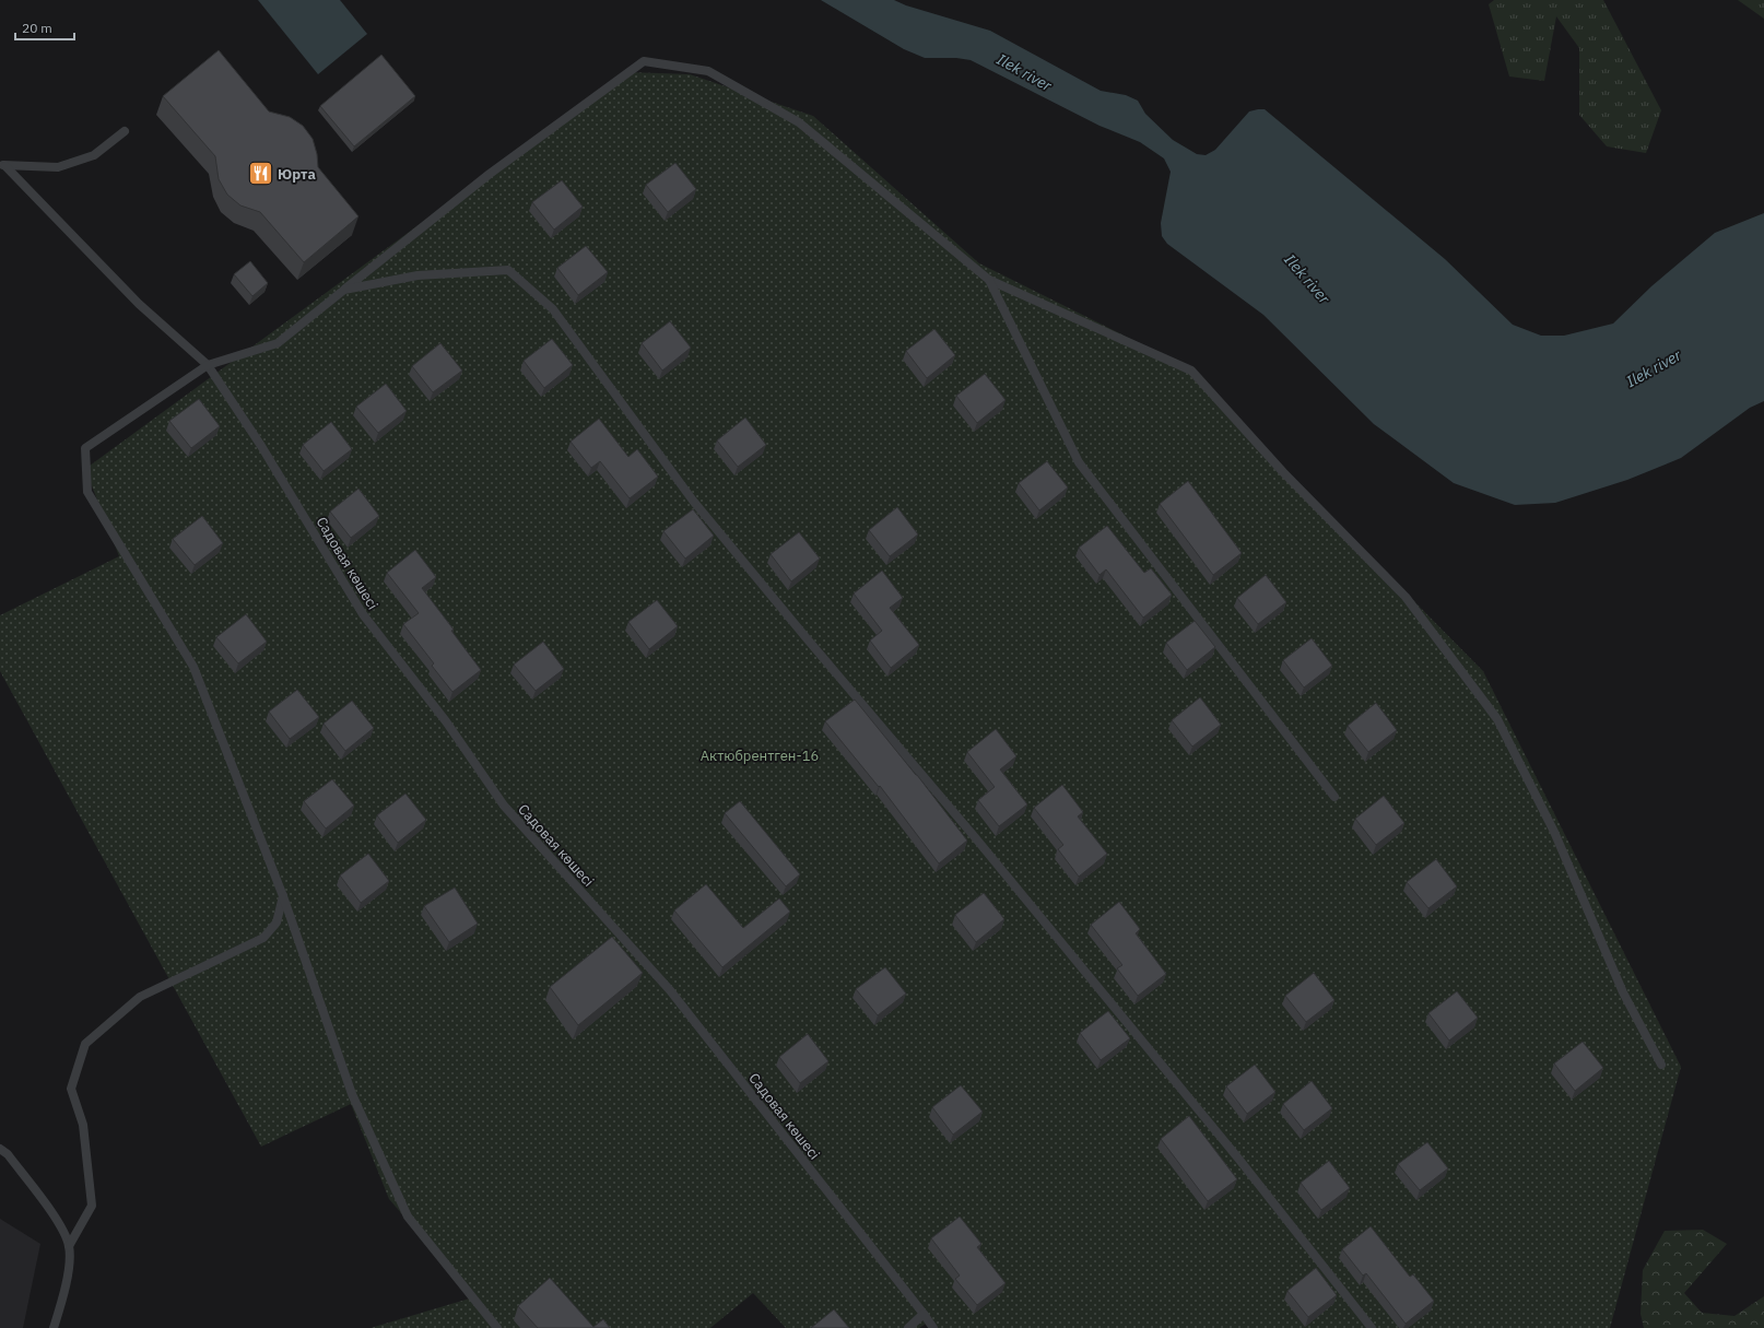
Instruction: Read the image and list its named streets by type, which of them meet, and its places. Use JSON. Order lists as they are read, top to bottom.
{
  "streets": {
    "lane": ["Садовая көшесі"]
  },
  "water": ["Ilek river"],
  "parks": ["Актюбрентген-16"],
  "places": {
    "restaurant": ["Юрта"]
  },
  "scale_bar": "20 m"
}
